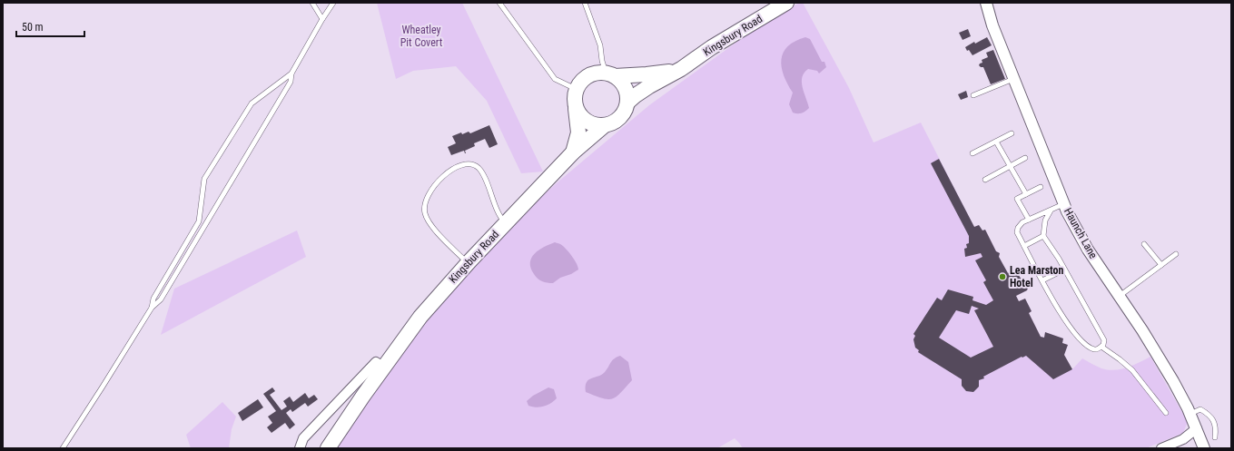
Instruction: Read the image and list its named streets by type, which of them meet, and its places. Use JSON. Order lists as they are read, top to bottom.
{
  "streets": {
    "main road": ["Kingsbury Road"],
    "street": ["Haunch Lane"]
  },
  "parks": ["Wheatley Pit Covert"],
  "places": ["Lea Marston Hotel"],
  "scale_bar": "50 m"
}
